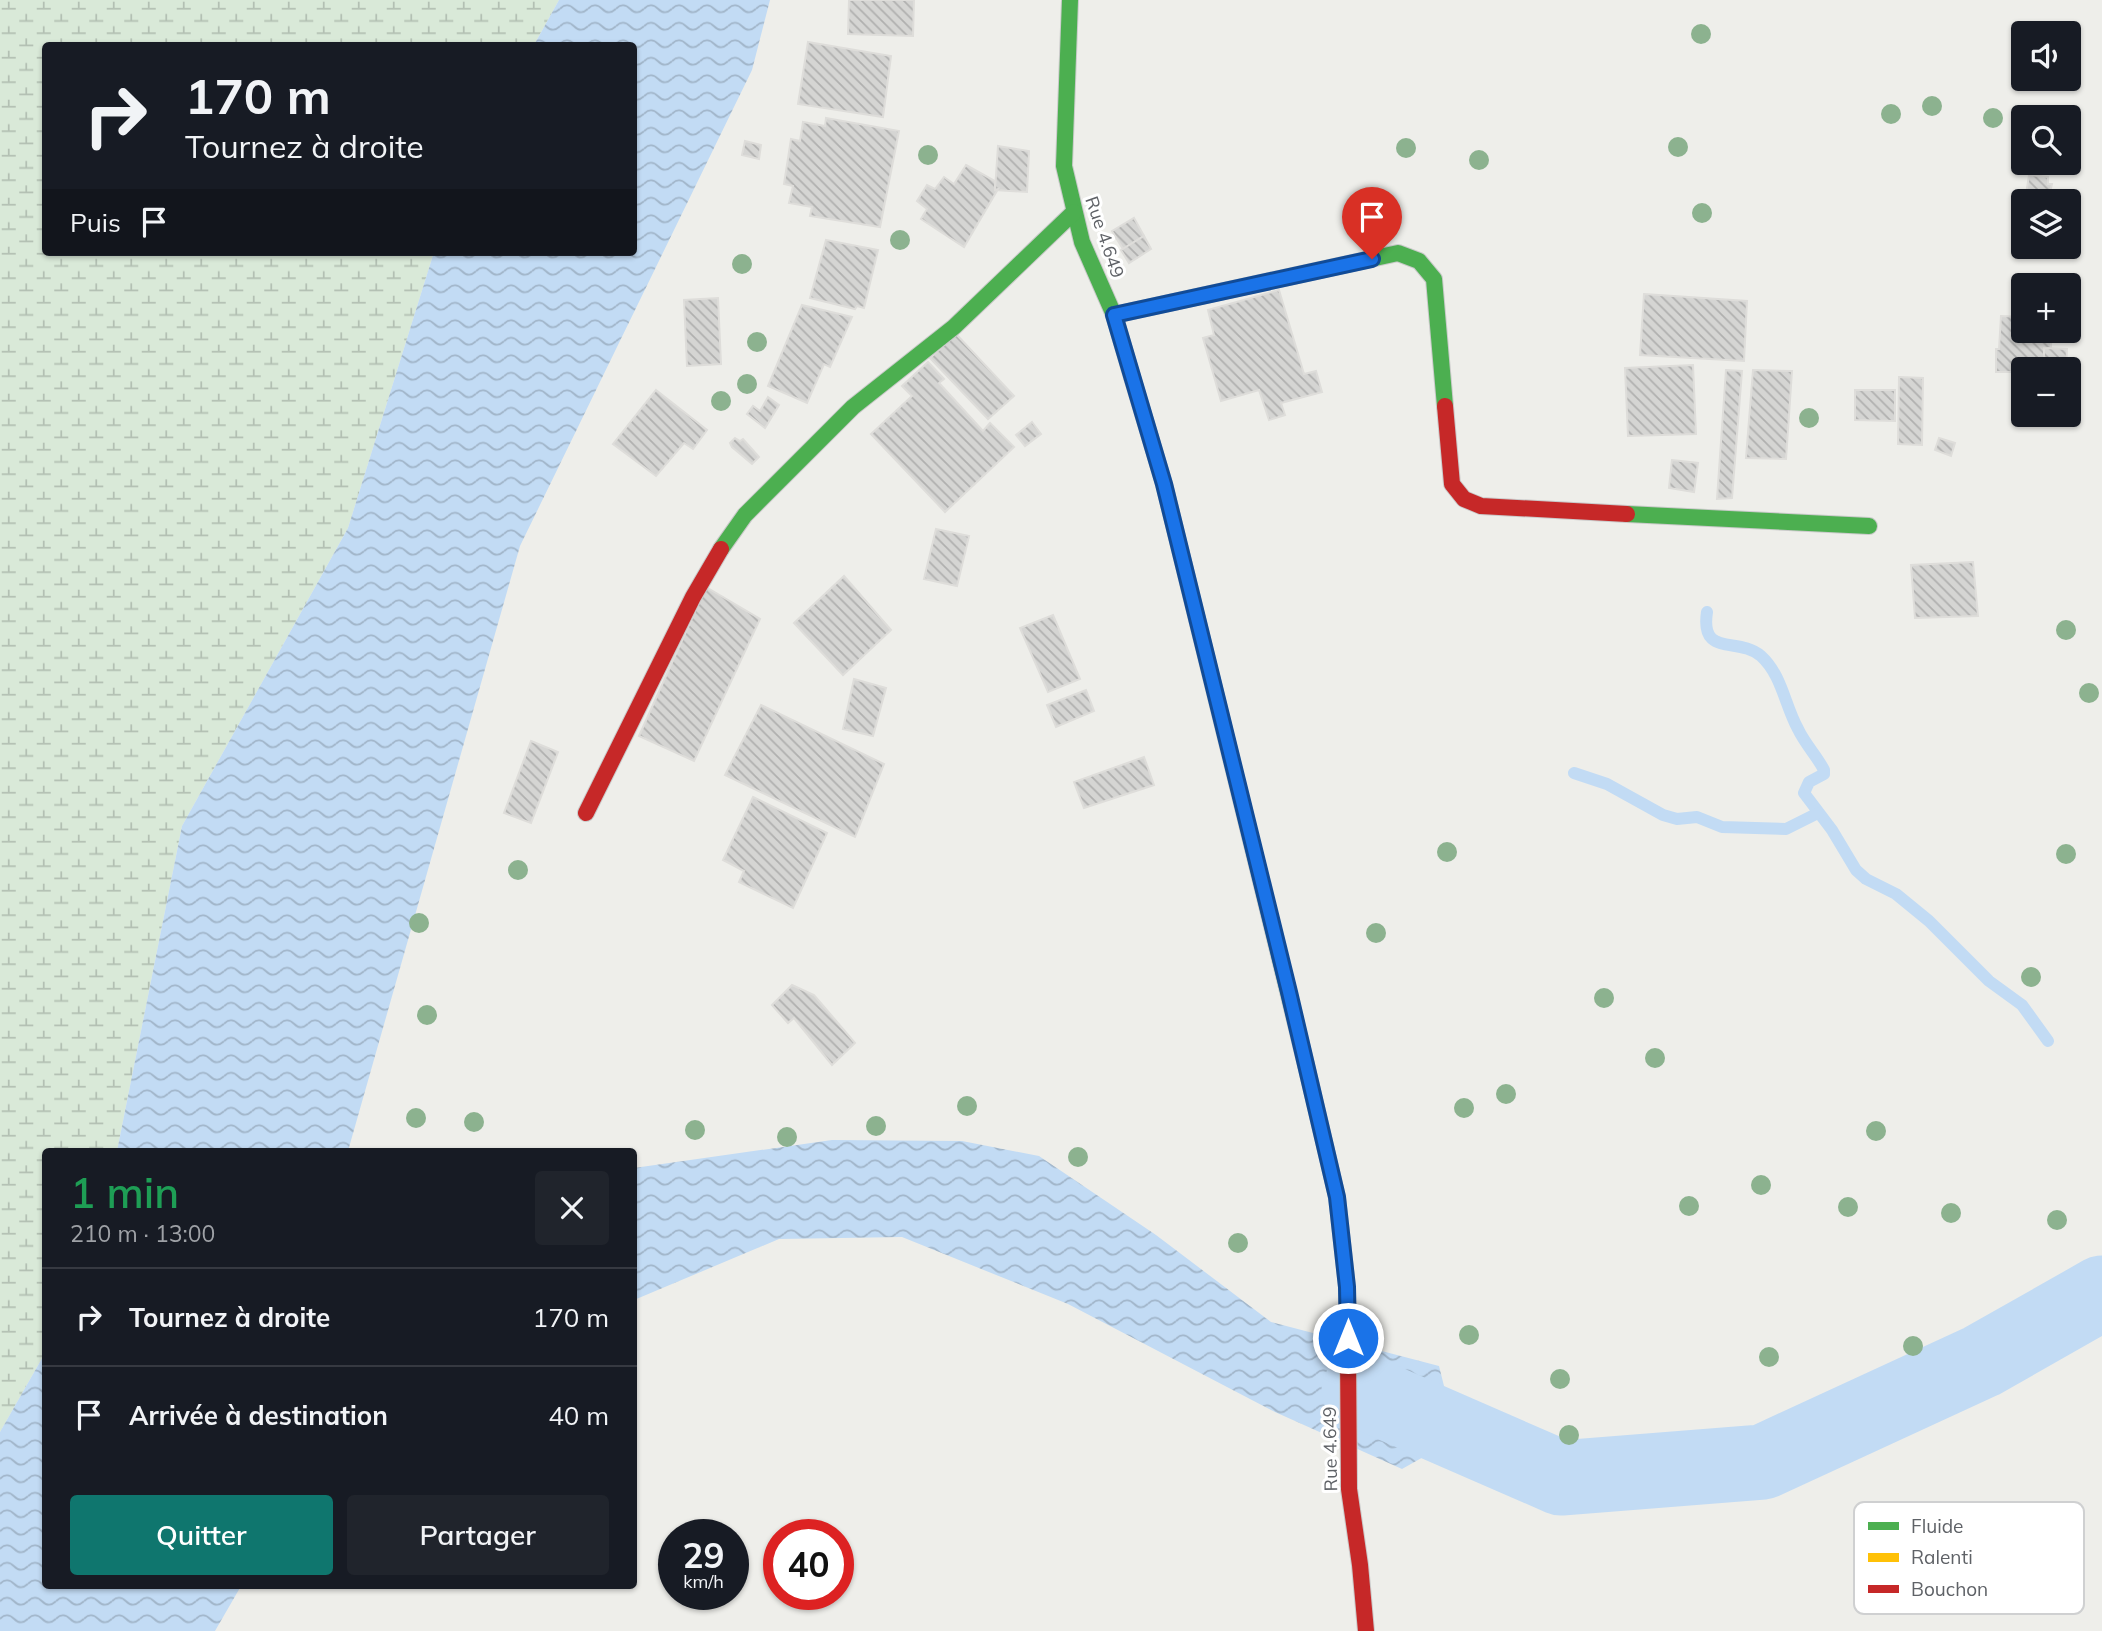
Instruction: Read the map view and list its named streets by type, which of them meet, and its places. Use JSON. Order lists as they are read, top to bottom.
{
  "streets": {
    "street": ["Rue 4.649"]
  },
  "legend": ["Fluide", "Ralenti", "Bouchon"],
  "page": {
    "map_buttons": ["+", "−"],
    "turn": ["170 m", "Tournez à droite"],
    "then": "Puis",
    "heading": ["1 min", "210 m · 13:00"],
    "list": [
      {
        "name": "Tournez à droite",
        "value": "170 m"
      },
      {
        "name": "Arrivée à destination",
        "value": "40 m"
      }
    ],
    "buttons": ["Quitter", "Partager"],
    "speed": "29 km/h",
    "limit": "40"
  }
}
